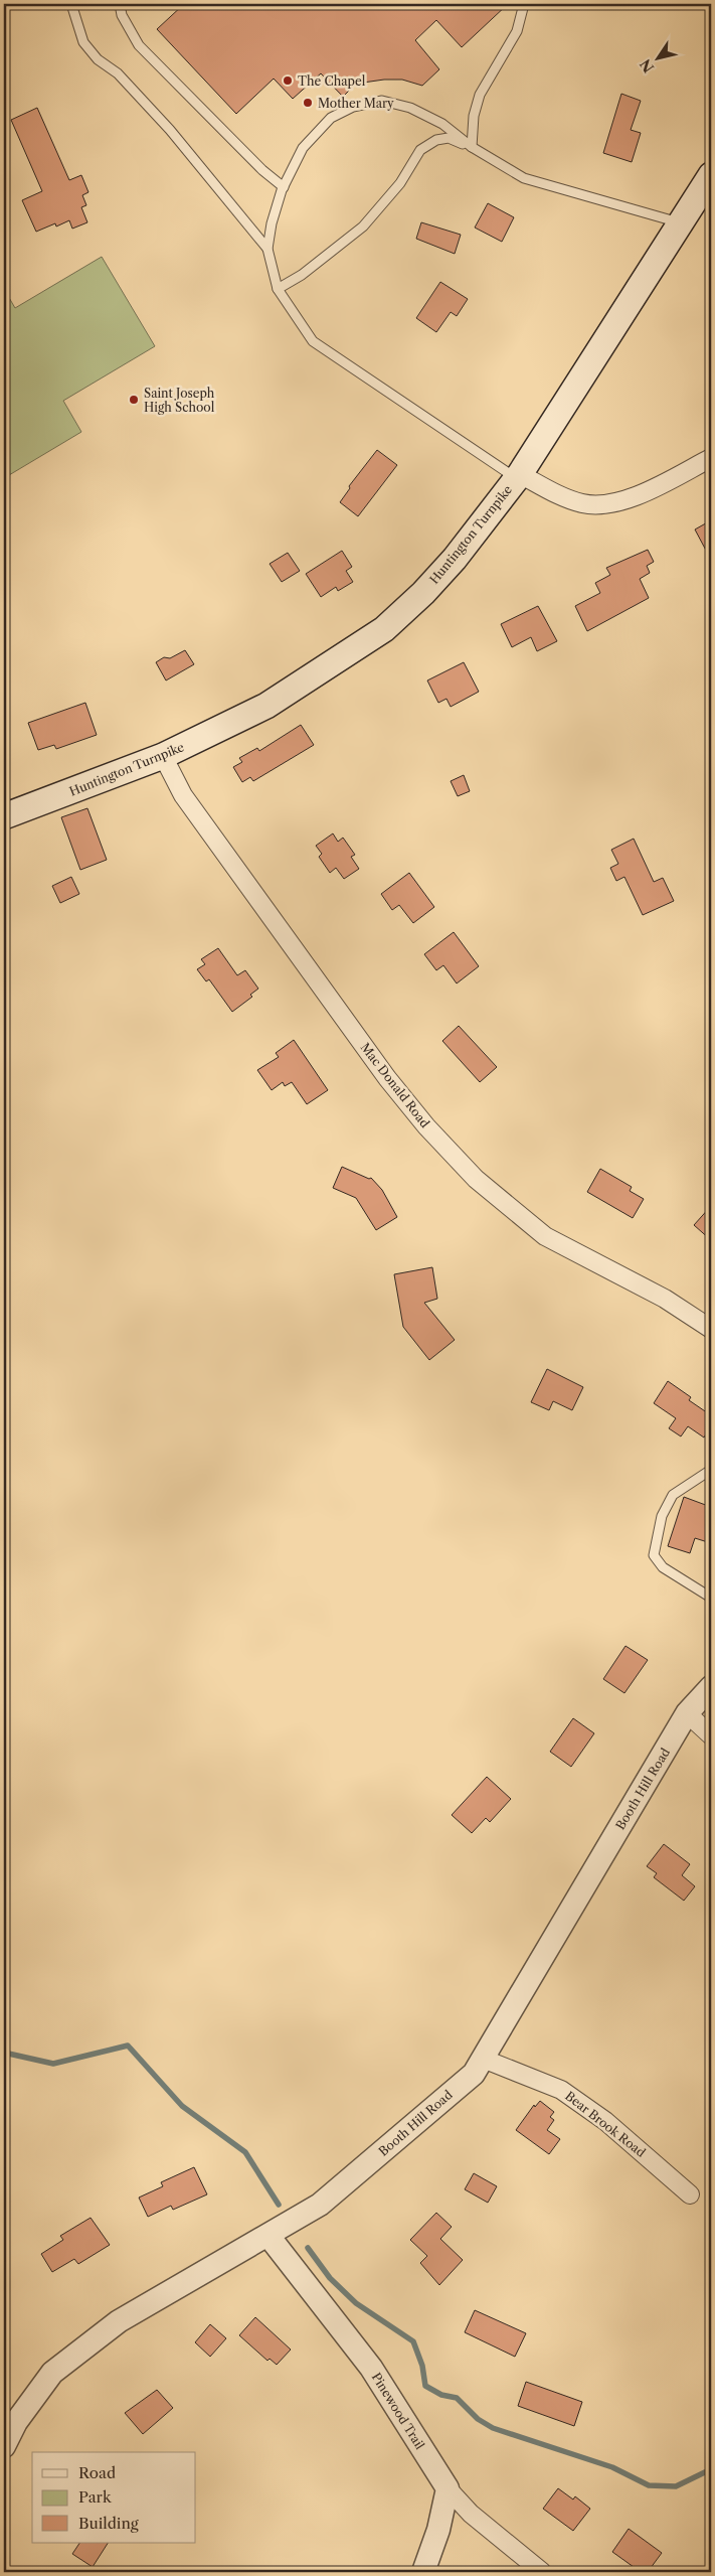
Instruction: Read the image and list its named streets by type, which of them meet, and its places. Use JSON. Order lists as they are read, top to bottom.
{
  "streets": {
    "main road": ["Huntington Turnpike"],
    "street": [
      "Mac Donald Road",
      "Booth Hill Road",
      "Bear Brook Road",
      "Pinewood Trail"
    ]
  },
  "crossings": [
    ["Huntington Turnpike", "Mac Donald Road"],
    ["Booth Hill Road", "Bear Brook Road"],
    ["Booth Hill Road", "Pinewood Trail"]
  ],
  "places": ["The Chapel", "Mother Mary", "Saint Joseph High School"],
  "legend": ["Road", "Park", "Building"],
  "north": "bottom left"
}
